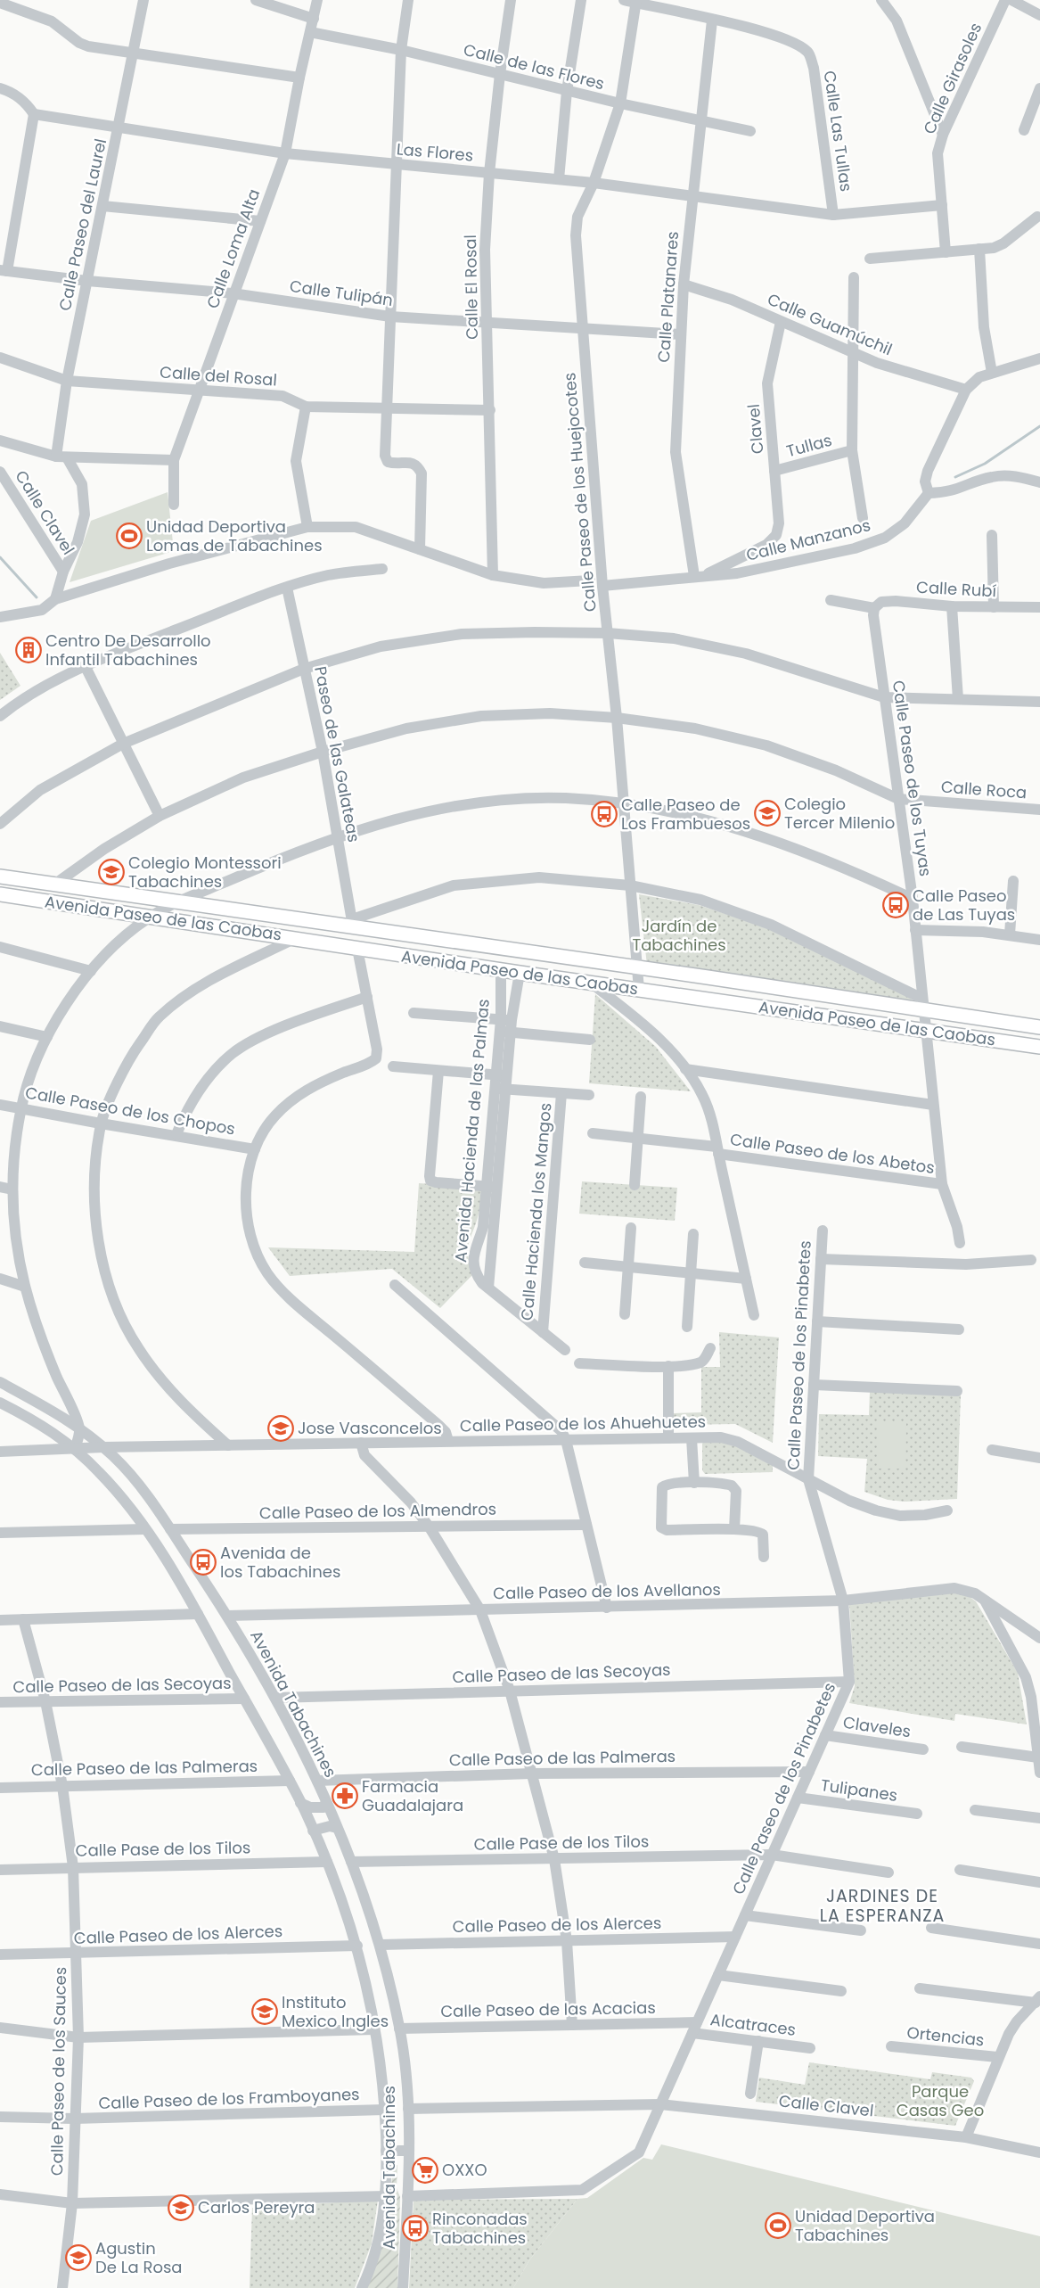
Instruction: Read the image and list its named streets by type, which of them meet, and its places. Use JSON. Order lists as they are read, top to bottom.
{
  "streets": {
    "main road": ["Avenida Paseo de las Caobas"],
    "street": [
      "Calle de las Flores",
      "Calle Girasoles",
      "Calle Las Tullas",
      "Las Flores",
      "Calle Paseo del Laurel",
      "Calle Loma Alta",
      "Calle El Rosal",
      "Calle Tulipán",
      "Calle Platanares",
      "Calle Guamúchil",
      "Calle del Rosal",
      "Clavel",
      "Tullas",
      "Calle Paseo de los Huejocotes",
      "Calle Clavel",
      "Calle Manzanos",
      "Calle Rubí",
      "Paseo de las Galateas",
      "Calle Paseo de los Tuyas",
      "Calle Roca",
      "Calle Paseo de los Chopos",
      "Avenida Hacienda de las Palmas",
      "Calle Paseo de los Abetos",
      "Calle Hacienda los Mangos",
      "Calle Paseo de los Pinabetes",
      "Calle Paseo de los Ahuehuetes",
      "Calle Paseo de los Almendros",
      "Calle Paseo de los Avellanos",
      "Calle Paseo de las Secoyas",
      "Avenida Tabachines",
      "Claveles",
      "Calle Paseo de las Palmeras",
      "Tulipanes",
      "Calle Pase de los Tilos",
      "Calle Paseo de los Alerces",
      "Calle Paseo de las Acacias",
      "Alcatraces",
      "Ortencias",
      "Calle Paseo de los Sauces",
      "Calle Paseo de los Framboyanes"
    ]
  },
  "crossings": [
    ["Calle de las Flores", "Calle Loma Alta"],
    ["Calle de las Flores", "Calle El Rosal"],
    ["Calle de las Flores", "Calle Platanares"],
    ["Calle de las Flores", "Calle Paseo de los Huejocotes"],
    ["Calle Girasoles", "Las Flores"],
    ["Calle Las Tullas", "Las Flores"],
    ["Calle Las Tullas", "Calle Platanares"],
    ["Las Flores", "Calle Paseo del Laurel"],
    ["Las Flores", "Calle Loma Alta"],
    ["Las Flores", "Calle El Rosal"],
    ["Las Flores", "Calle Platanares"],
    ["Las Flores", "Calle Paseo de los Huejocotes"],
    ["Calle Paseo del Laurel", "Calle Tulipán"],
    ["Calle Paseo del Laurel", "Calle del Rosal"],
    ["Calle Loma Alta", "Calle Tulipán"],
    ["Calle Loma Alta", "Calle del Rosal"],
    ["Calle El Rosal", "Calle Tulipán"],
    ["Calle El Rosal", "Calle del Rosal"],
    ["Calle Tulipán", "Calle Platanares"],
    ["Calle Tulipán", "Calle Paseo de los Huejocotes"],
    ["Calle Platanares", "Calle Guamúchil"],
    ["Calle Platanares", "Calle Manzanos"],
    ["Calle Guamúchil", "Clavel"],
    ["Clavel", "Tullas"],
    ["Clavel", "Calle Manzanos"],
    ["Calle Paseo de los Huejocotes", "Calle Manzanos"],
    ["Calle Paseo de los Huejocotes", "Avenida Paseo de las Caobas"],
    ["Calle Clavel", "Calle Paseo de los Pinabetes"],
    ["Calle Rubí", "Calle Paseo de los Tuyas"],
    ["Paseo de las Galateas", "Avenida Paseo de las Caobas"],
    ["Calle Paseo de los Tuyas", "Calle Roca"],
    ["Calle Paseo de los Tuyas", "Avenida Paseo de las Caobas"],
    ["Calle Paseo de los Tuyas", "Calle Paseo de los Abetos"],
    ["Avenida Paseo de las Caobas", "Avenida Hacienda de las Palmas"],
    ["Avenida Hacienda de las Palmas", "Calle Hacienda los Mangos"],
    ["Calle Paseo de los Pinabetes", "Calle Paseo de los Ahuehuetes"],
    ["Calle Paseo de los Pinabetes", "Calle Paseo de los Avellanos"],
    ["Calle Paseo de los Pinabetes", "Calle Paseo de las Secoyas"],
    ["Calle Paseo de los Pinabetes", "Avenida Tabachines"],
    ["Calle Paseo de los Pinabetes", "Claveles"],
    ["Calle Paseo de los Pinabetes", "Calle Paseo de las Palmeras"],
    ["Calle Paseo de los Pinabetes", "Tulipanes"],
    ["Calle Paseo de los Pinabetes", "Calle Pase de los Tilos"],
    ["Calle Paseo de los Pinabetes", "Calle Paseo de los Alerces"],
    ["Calle Paseo de los Pinabetes", "Calle Paseo de las Acacias"],
    ["Calle Paseo de los Pinabetes", "Alcatraces"],
    ["Calle Paseo de los Ahuehuetes", "Avenida Tabachines"],
    ["Calle Paseo de los Almendros", "Avenida Tabachines"],
    ["Calle Paseo de los Avellanos", "Avenida Tabachines"],
    ["Calle Paseo de las Secoyas", "Avenida Tabachines"],
    ["Calle Paseo de las Secoyas", "Calle Paseo de los Sauces"],
    ["Avenida Tabachines", "Calle Paseo de las Palmeras"],
    ["Avenida Tabachines", "Calle Pase de los Tilos"],
    ["Avenida Tabachines", "Calle Paseo de los Alerces"],
    ["Avenida Tabachines", "Calle Paseo de las Acacias"],
    ["Avenida Tabachines", "Calle Paseo de los Framboyanes"],
    ["Calle Paseo de las Palmeras", "Calle Paseo de los Sauces"],
    ["Calle Pase de los Tilos", "Calle Paseo de los Sauces"],
    ["Calle Paseo de los Alerces", "Calle Paseo de los Sauces"],
    ["Calle Paseo de las Acacias", "Alcatraces"],
    ["Calle Paseo de los Sauces", "Calle Paseo de los Framboyanes"]
  ],
  "districts": ["JARDINES DE LA ESPERANZA"],
  "parks": ["Jardín de Tabachines", "Parque Casas Geo"],
  "places": {
    "sports": ["Unidad Deportiva Lomas de Tabachines", "Unidad Deportiva Tabachines"],
    "building": ["Centro De Desarrollo Infantil Tabachines"],
    "school or university": [
      "Colegio Tercer Milenio",
      "Colegio Montessori Tabachines",
      "Jose Vasconcelos",
      "Instituto Mexico Ingles",
      "Carlos Pereyra",
      "Agustin De La Rosa"
    ],
    "bus stop": [
      "Calle Paseo de Los Frambuesos",
      "Calle Paseo de Las Tuyas",
      "Avenida de los Tabachines",
      "Rinconadas Tabachines"
    ],
    "pharmacy": ["Farmacia Guadalajara"],
    "supermarket": ["OXXO"]
  }
}
